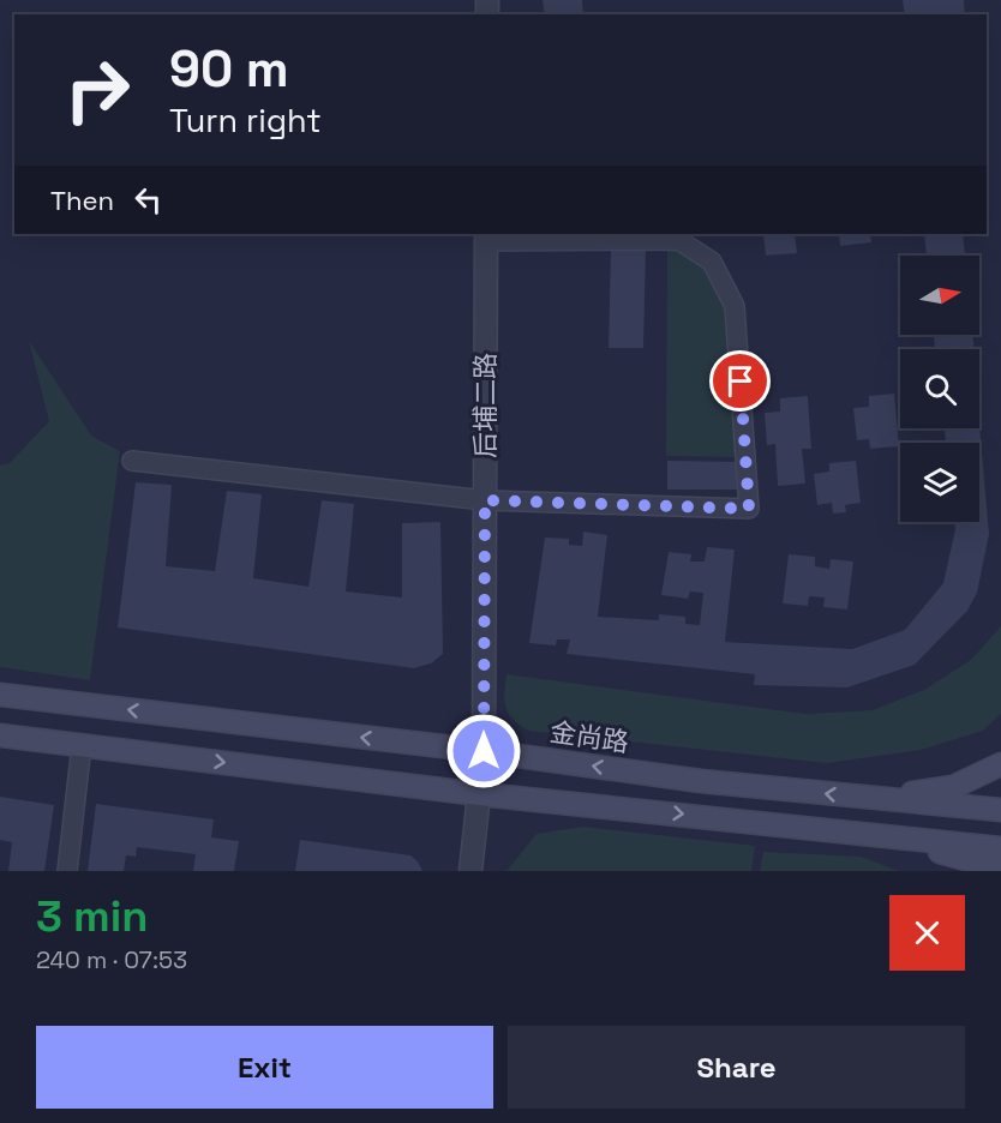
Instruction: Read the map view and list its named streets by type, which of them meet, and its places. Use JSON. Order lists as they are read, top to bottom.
{
  "streets": {
    "main road": ["金尚路"],
    "street": ["后埔二路"]
  },
  "crossings": [
    ["后埔二路", "金尚路"]
  ],
  "north": "right",
  "page": {
    "turn": ["90 m", "Turn right"],
    "then": "Then",
    "heading": ["3 min", "240 m · 07:53"],
    "buttons": ["Exit", "Share"]
  }
}
